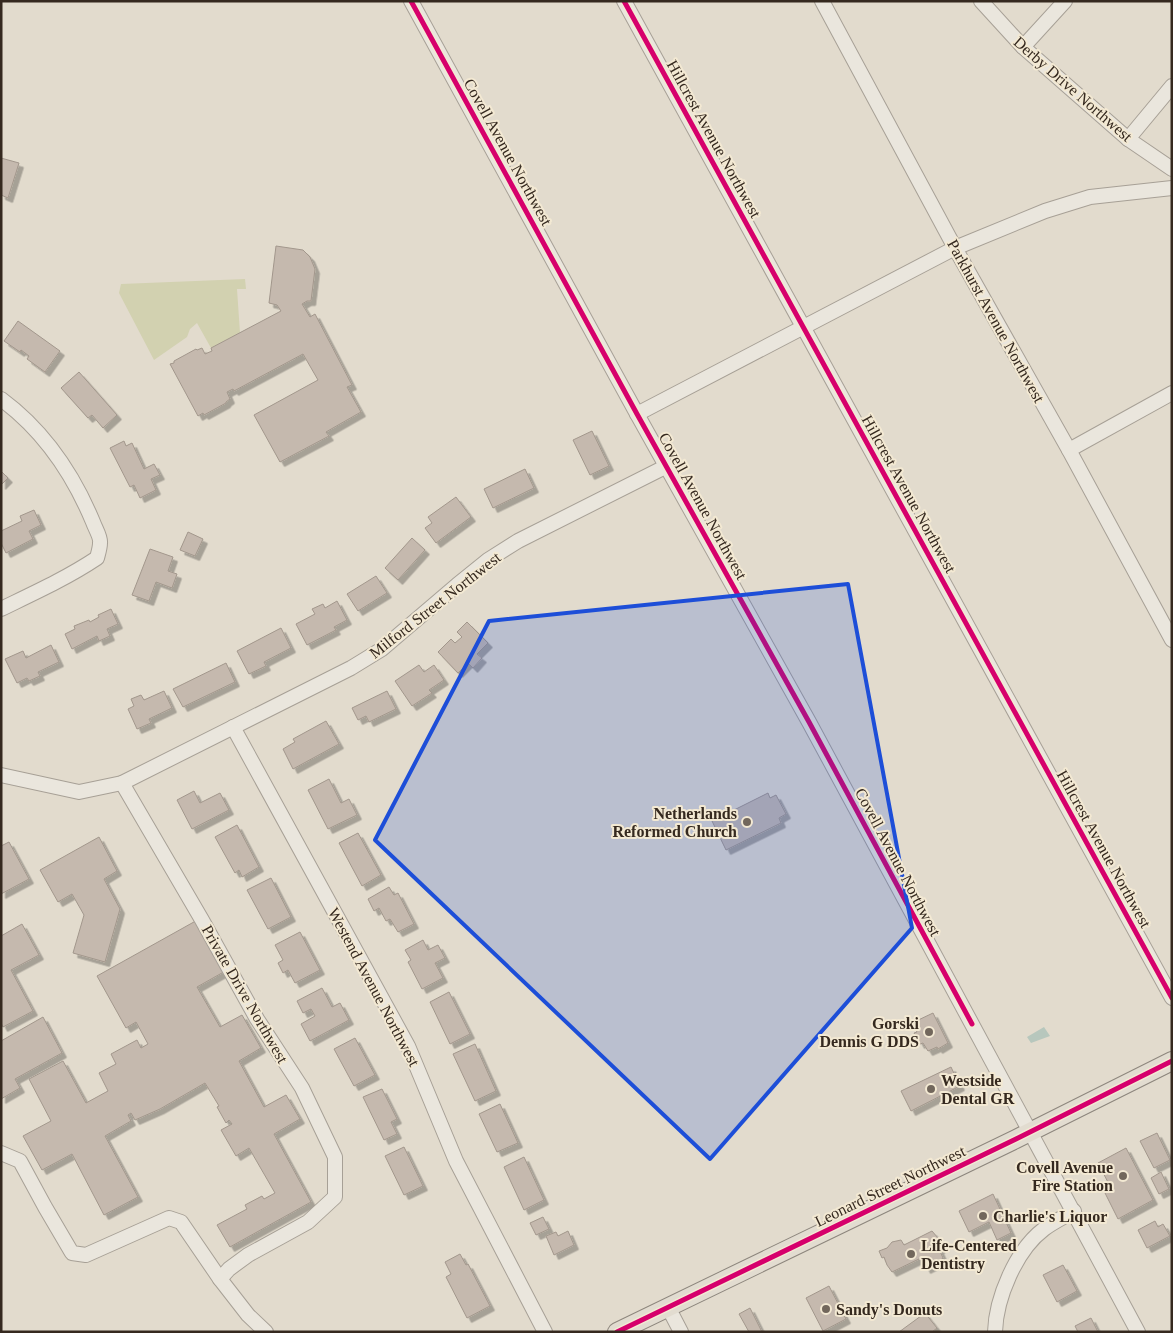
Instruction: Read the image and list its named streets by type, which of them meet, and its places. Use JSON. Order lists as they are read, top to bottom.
{
  "streets": {
    "main road": ["Leonard Street Northwest"],
    "street": [
      "Derby Drive Northwest",
      "Hillcrest Avenue Northwest",
      "Covell Avenue Northwest",
      "Parkhurst Avenue Northwest",
      "Milford Street Northwest",
      "Westend Avenue Northwest",
      "Private Drive Northwest"
    ]
  },
  "crossings": [
    ["Covell Avenue Northwest", "Milford Street Northwest"],
    ["Covell Avenue Northwest", "Leonard Street Northwest"],
    ["Milford Street Northwest", "Westend Avenue Northwest"],
    ["Milford Street Northwest", "Private Drive Northwest"]
  ],
  "places": [
    "Netherlands Reformed Church",
    "Gorski Dennis G DDS",
    "Westside Dental GR",
    "Covell Avenue Fire Station",
    "Charlie's Liquor",
    "Life-Centered Dentistry",
    "Sandy's Donuts"
  ]
}
